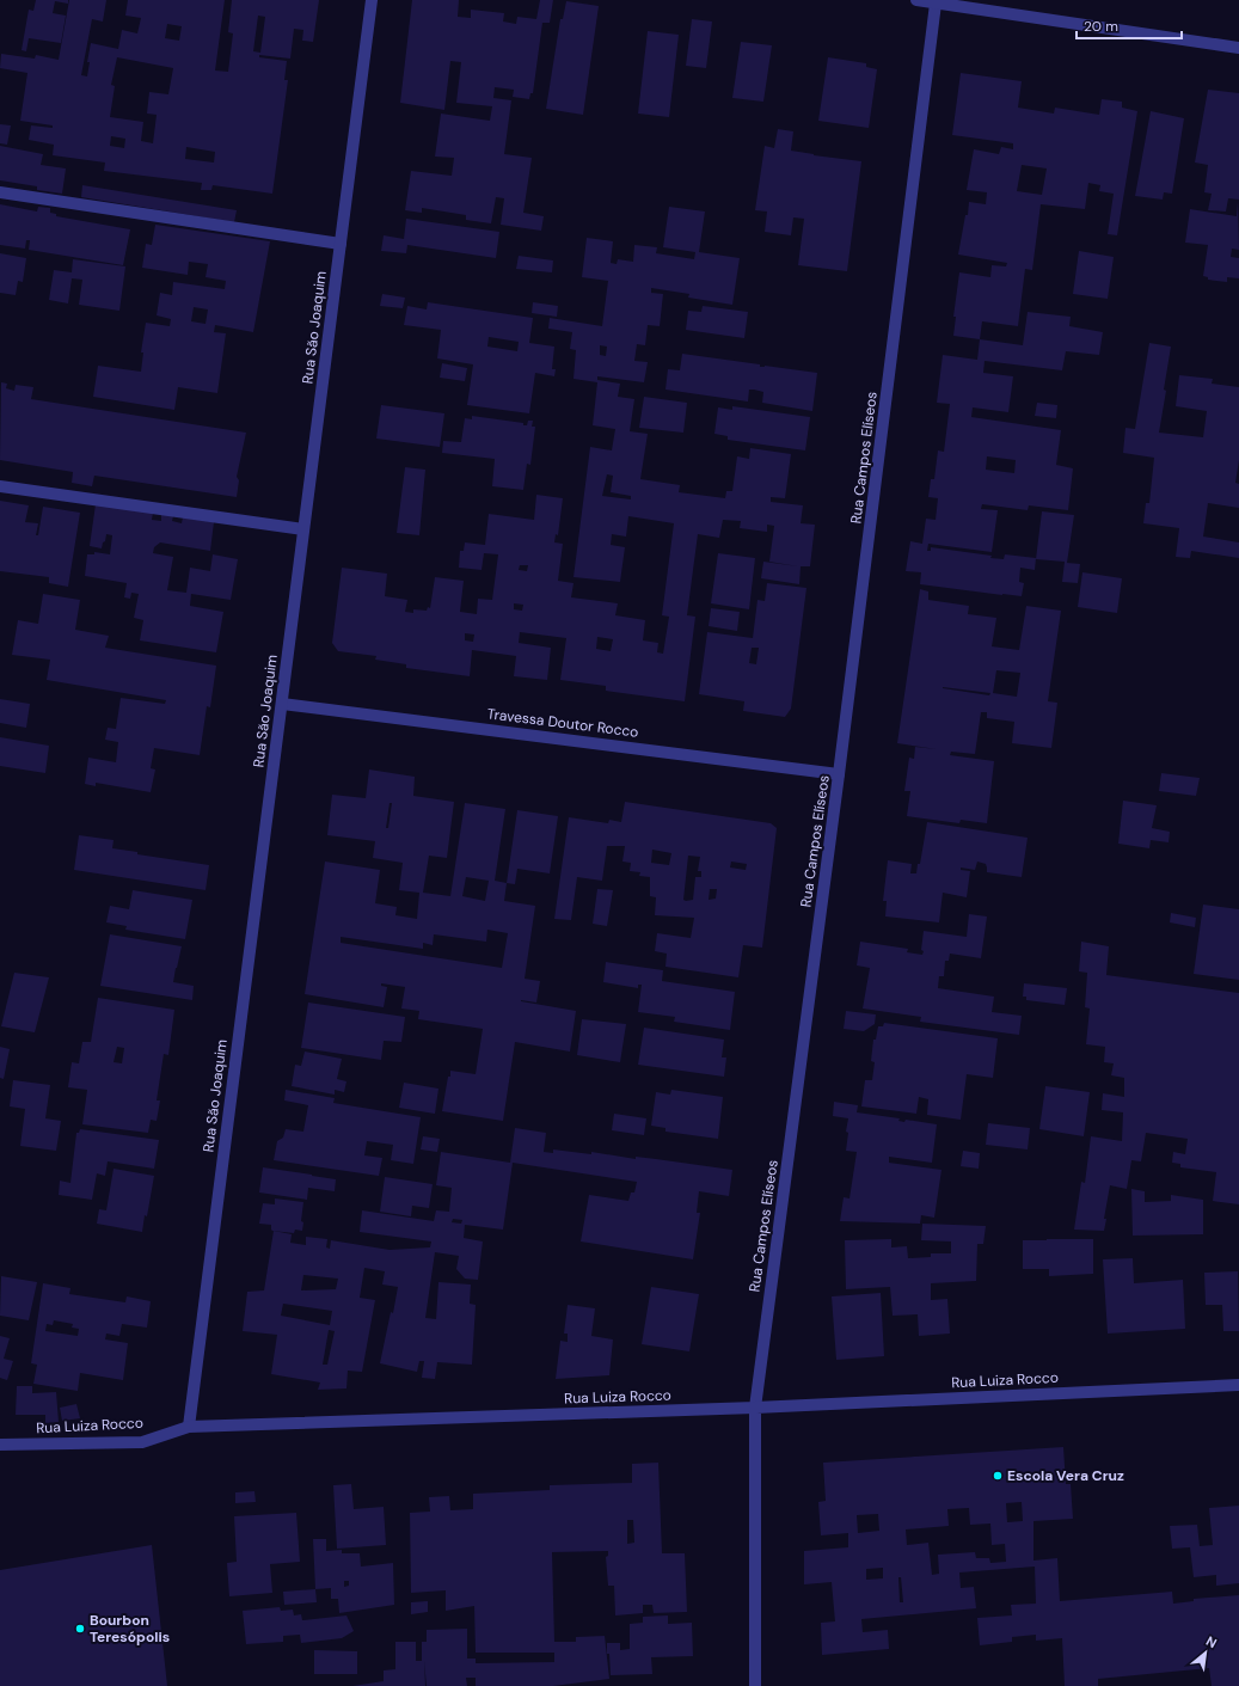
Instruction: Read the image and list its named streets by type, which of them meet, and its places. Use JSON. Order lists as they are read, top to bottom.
{
  "streets": {
    "street": [
      "Rua São Joaquim",
      "Rua Campos Elíseos",
      "Travessa Doutor Rocco",
      "Rua Luiza Rocco"
    ]
  },
  "crossings": [
    ["Rua São Joaquim", "Travessa Doutor Rocco"],
    ["Rua São Joaquim", "Rua Luiza Rocco"],
    ["Rua Campos Elíseos", "Travessa Doutor Rocco"],
    ["Rua Campos Elíseos", "Rua Luiza Rocco"]
  ],
  "places": ["Escola Vera Cruz", "Bourbon Teresópolis"],
  "scale_bar": "20 m",
  "north": "top right"
}
